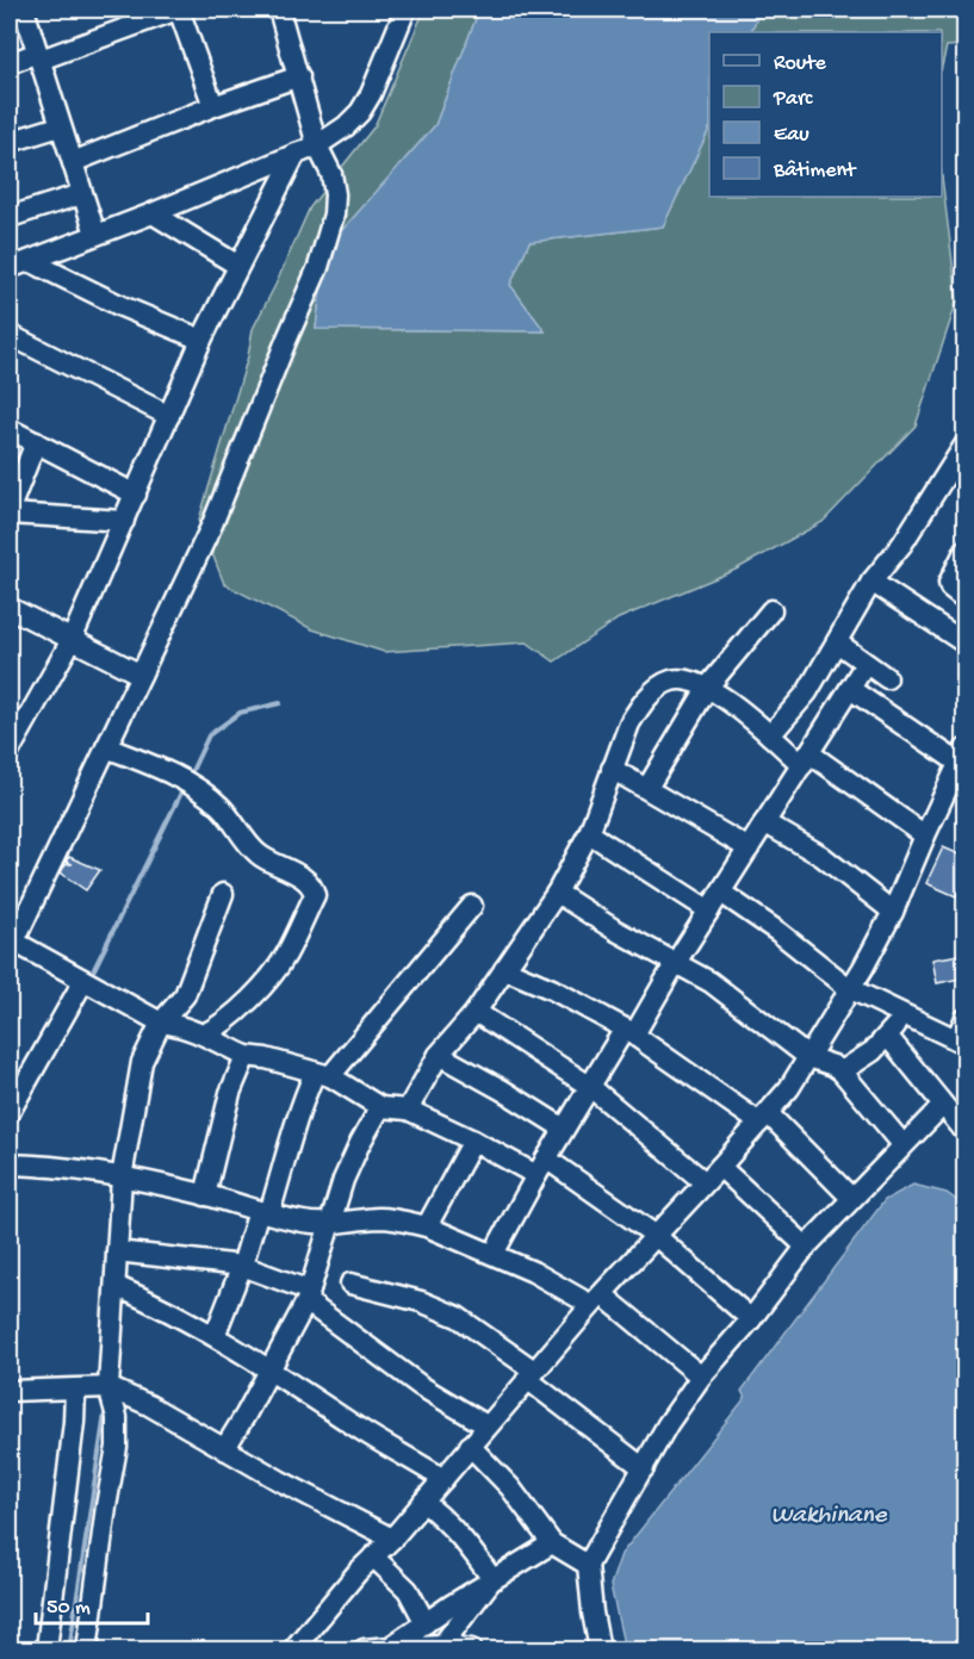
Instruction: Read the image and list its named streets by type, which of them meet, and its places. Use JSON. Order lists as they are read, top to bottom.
{
  "water": ["Wakhinane"],
  "legend": [
    "Route",
    "Parc",
    "Eau",
    "Bâtiment"
  ],
  "scale_bar": "50 m"
}
